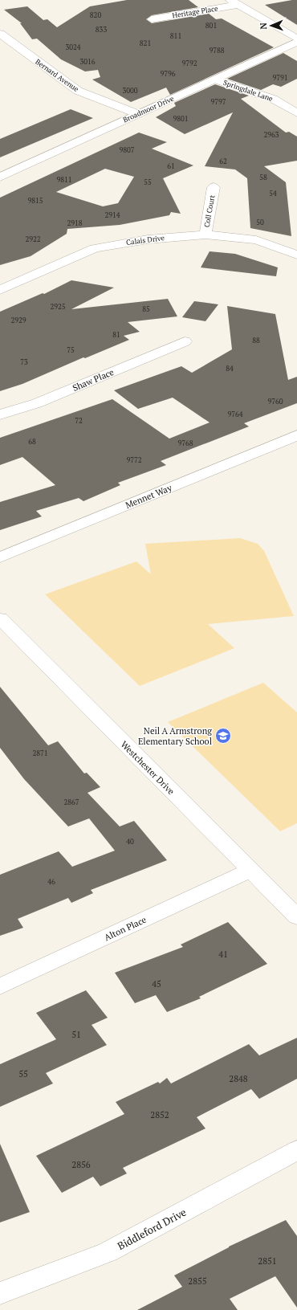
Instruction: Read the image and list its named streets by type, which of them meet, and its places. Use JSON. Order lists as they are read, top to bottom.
{
  "streets": {
    "street": [
      "Heritage Place",
      "Bernard Avenue",
      "Springdale Lane",
      "Broadmoor Drive",
      "Coll Court",
      "Calais Drive",
      "Shaw Place",
      "Mennet Way",
      "Westchester Drive",
      "Alton Place",
      "Biddleford Drive"
    ]
  },
  "crossings": [
    ["Bernard Avenue", "Broadmoor Drive"],
    ["Springdale Lane", "Broadmoor Drive"],
    ["Coll Court", "Calais Drive"],
    ["Westchester Drive", "Alton Place"]
  ],
  "places": {
    "school or university": ["Neil A Armstrong Elementary School"]
  },
  "house_numbers": [
    "820",
    "801",
    "833",
    "811",
    "821",
    "3024",
    "9788",
    "3016",
    "9792",
    "9796",
    "9791",
    "3000",
    "9797",
    "9801",
    "2963",
    "9807",
    "62",
    "61",
    "58",
    "9811",
    "55",
    "54",
    "9815",
    "2914",
    "50",
    "2918",
    "2922",
    "2925",
    "85",
    "2929",
    "81",
    "88",
    "75",
    "73",
    "84",
    "9760",
    "9764",
    "72",
    "68",
    "9768",
    "9772",
    "2871",
    "2867",
    "40",
    "46",
    "41",
    "45",
    "51",
    "55",
    "2848",
    "2852",
    "2856",
    "2851",
    "2855"
  ],
  "north": "left"
}
